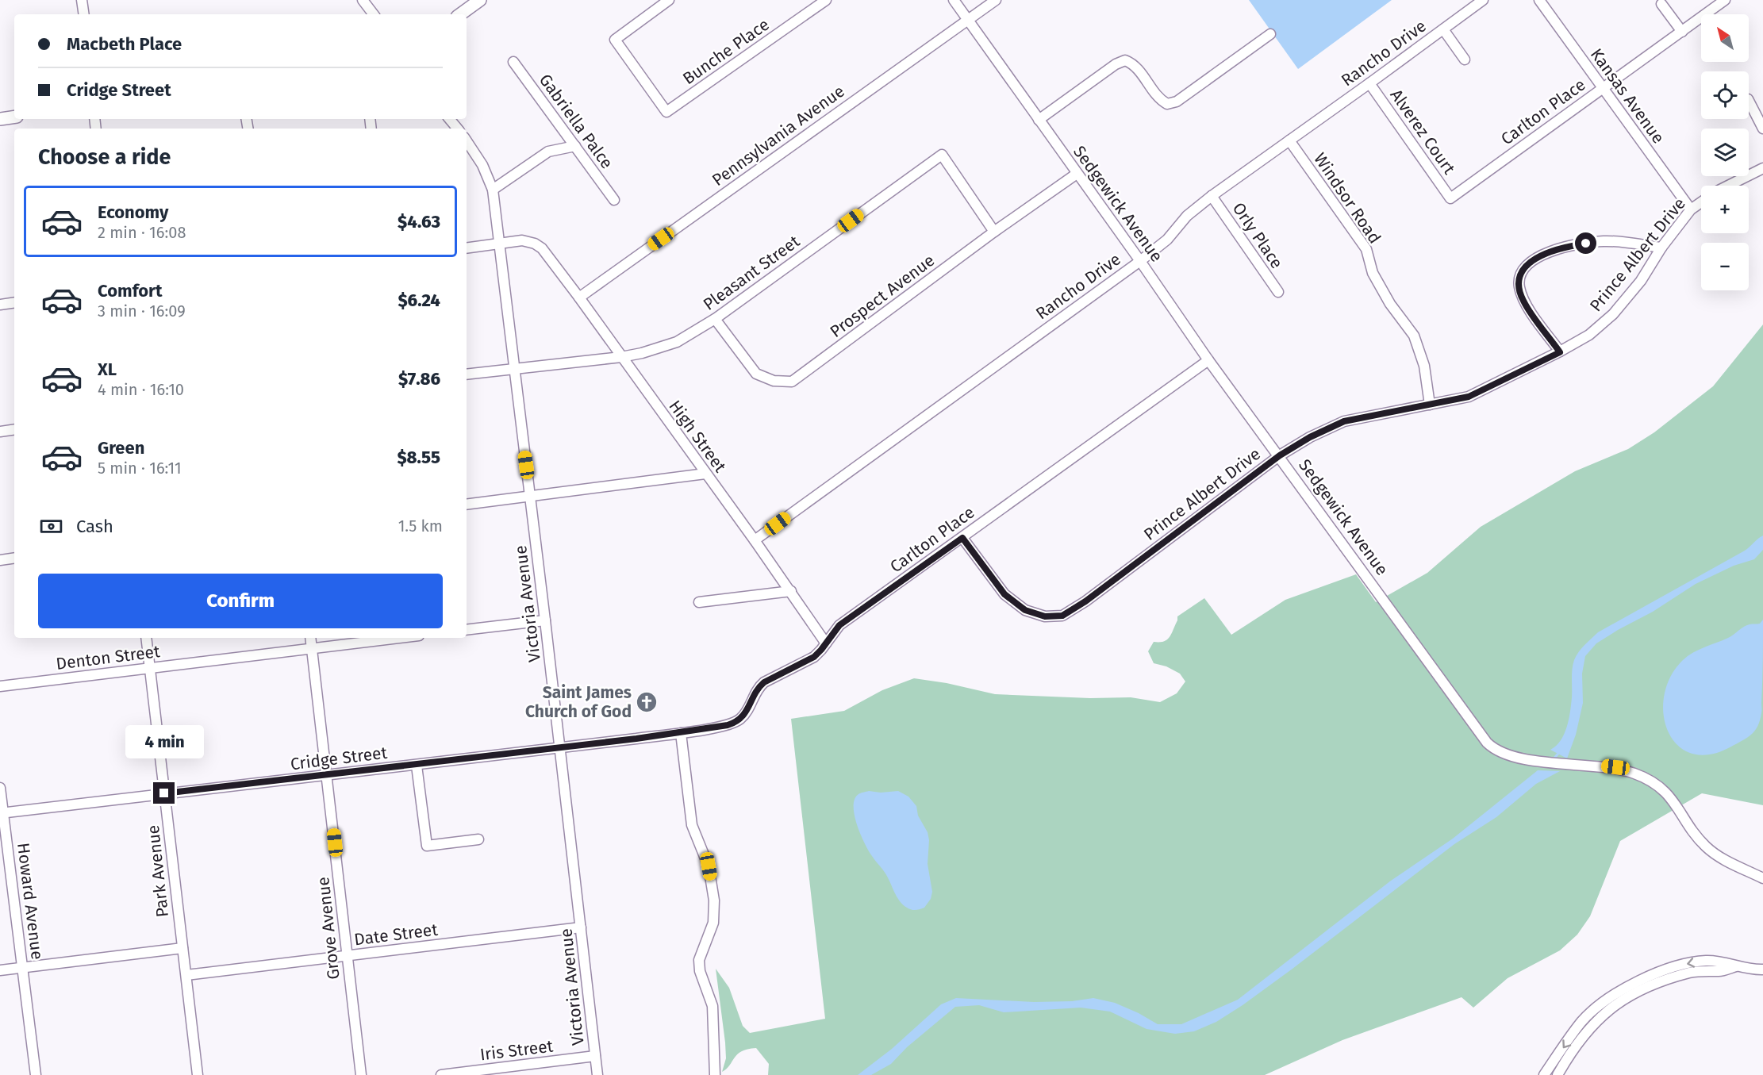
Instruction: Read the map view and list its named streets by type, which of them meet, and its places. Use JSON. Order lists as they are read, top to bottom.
{
  "streets": {
    "street": [
      "Bunche Place",
      "Rancho Drive",
      "Kansas Avenue",
      "Carlton Place",
      "Gabriella Palce",
      "Alverez Court",
      "Pennsylvania Avenue",
      "Windsor Road",
      "Sedgewick Avenue",
      "Orly Place",
      "Prince Albert Drive",
      "Pleasant Street",
      "Prospect Avenue",
      "High Street",
      "Victoria Avenue",
      "Denton Street",
      "Cridge Street",
      "Park Avenue",
      "Howard Avenue",
      "Grove Avenue",
      "Date Street",
      "Iris Street"
    ]
  },
  "crossings": [
    ["Rancho Drive", "Alverez Court"],
    ["Rancho Drive", "Windsor Road"],
    ["Rancho Drive", "Sedgewick Avenue"],
    ["Rancho Drive", "Orly Place"],
    ["Rancho Drive", "High Street"],
    ["Kansas Avenue", "Carlton Place"],
    ["Kansas Avenue", "Prince Albert Drive"],
    ["Carlton Place", "Alverez Court"],
    ["Carlton Place", "Sedgewick Avenue"],
    ["Carlton Place", "Prince Albert Drive"],
    ["Carlton Place", "High Street"],
    ["Carlton Place", "Cridge Street"],
    ["Pennsylvania Avenue", "Sedgewick Avenue"],
    ["Pennsylvania Avenue", "High Street"],
    ["Windsor Road", "Prince Albert Drive"],
    ["Sedgewick Avenue", "Prince Albert Drive"],
    ["Sedgewick Avenue", "Prospect Avenue"],
    ["Pleasant Street", "Prospect Avenue"],
    ["Pleasant Street", "High Street"],
    ["Pleasant Street", "Victoria Avenue"],
    ["High Street", "Victoria Avenue"],
    ["Victoria Avenue", "Cridge Street"],
    ["Victoria Avenue", "Date Street"],
    ["Victoria Avenue", "Iris Street"],
    ["Denton Street", "Park Avenue"],
    ["Denton Street", "Grove Avenue"],
    ["Cridge Street", "Park Avenue"],
    ["Cridge Street", "Howard Avenue"],
    ["Cridge Street", "Grove Avenue"],
    ["Park Avenue", "Date Street"],
    ["Grove Avenue", "Date Street"]
  ],
  "places": {
    "church": ["Saint James Church of God"]
  },
  "north": "top left",
  "page": {
    "map_buttons": ["+", "−"],
    "banner": ["Macbeth Place", "Cridge Street"],
    "heading": "Choose a ride",
    "list": [
      {
        "name": "Economy",
        "note": "2 min · 16:08",
        "value": "$4.63"
      },
      {
        "name": "Comfort",
        "note": "3 min · 16:09",
        "value": "$6.24"
      },
      {
        "name": "XL",
        "note": "4 min · 16:10",
        "value": "$7.86"
      },
      {
        "name": "Green",
        "note": "5 min · 16:11",
        "value": "$8.55"
      }
    ],
    "pay": ["Cash", "1.5 km"],
    "buttons": "Confirm",
    "bubble": "4 min"
  }
}
